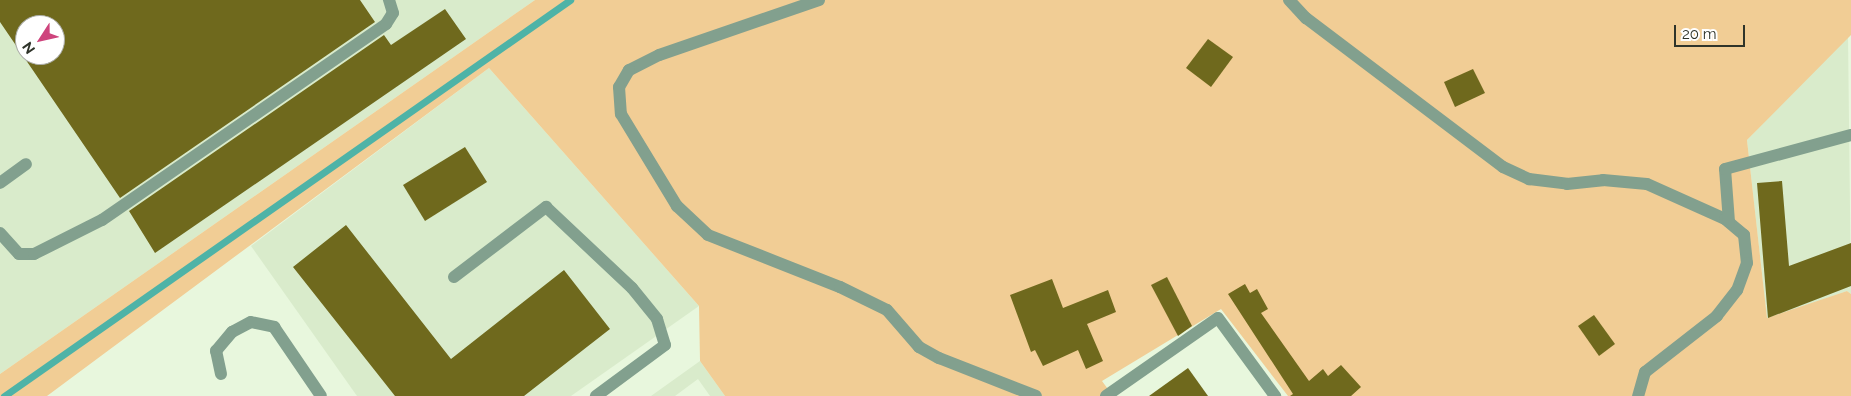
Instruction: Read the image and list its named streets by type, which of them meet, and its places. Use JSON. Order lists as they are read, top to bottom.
{
  "scale_bar": "20 m",
  "north": "bottom left"
}
